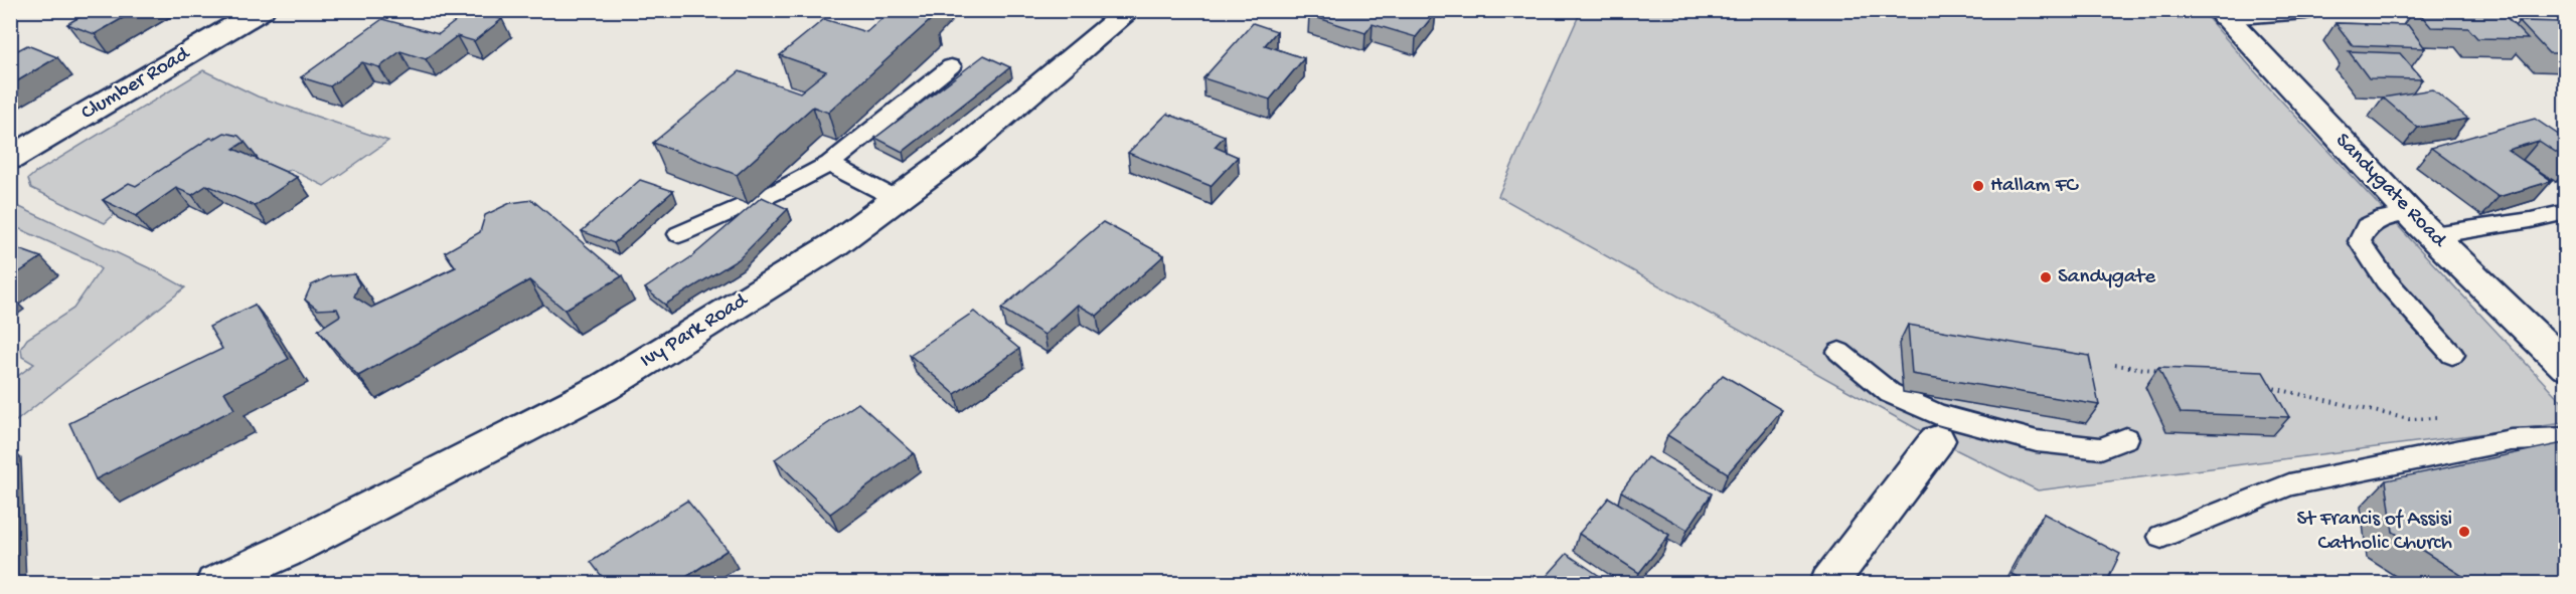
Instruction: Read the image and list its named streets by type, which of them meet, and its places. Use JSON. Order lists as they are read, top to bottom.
{
  "streets": {
    "street": ["Clumber Road", "Sandygate Road", "Ivy Park Road"]
  },
  "places": ["Hallam FC", "Sandygate", "St Francis of Assisi Catholic Church"]
}
